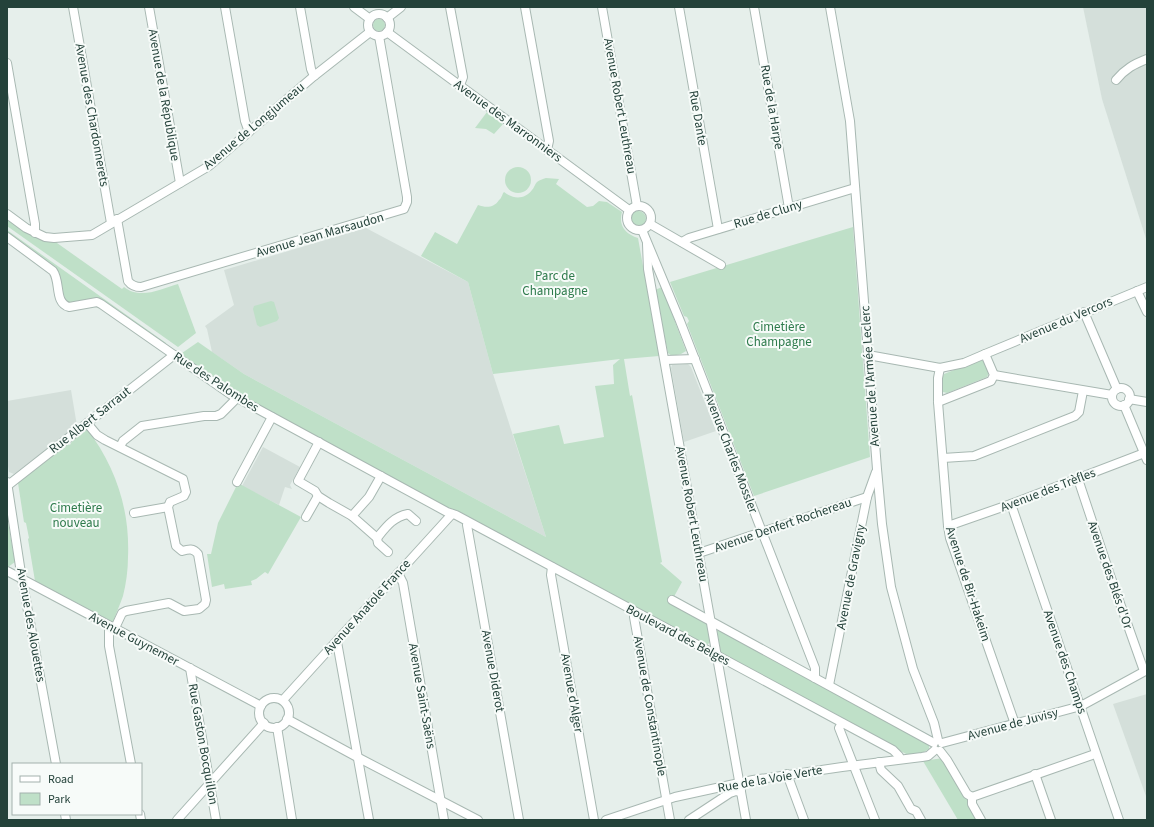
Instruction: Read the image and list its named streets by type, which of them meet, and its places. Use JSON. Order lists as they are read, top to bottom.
{
  "streets": {
    "street": [
      "Avenue de la République",
      "Avenue Robert Leuthreau",
      "Rue de la Harpe",
      "Avenue des Chardonnerets",
      "Rue Dante",
      "Avenue des Marronniers",
      "Avenue de Longjumeau",
      "Rue de Cluny",
      "Avenue Jean Marsaudon",
      "Avenue du Vercors",
      "Avenue de l'Armée Leclerc",
      "Rue des Palombes",
      "Rue Albert Sarraut",
      "Avenue Charles Mossler",
      "Avenue des Trèfles",
      "Avenue Denfert Rochereau",
      "Avenue des Blés d'Or",
      "Avenue de Gravigny",
      "Avenue de Bir-Hakeim",
      "Avenue Anatole France",
      "Avenue des Alouettes",
      "Boulevard des Belges",
      "Avenue Guynemer",
      "Avenue des Champs",
      "Avenue Diderot",
      "Avenue d'Alger",
      "Avenue Saint-Saëns",
      "Avenue de Constantinople",
      "Avenue de Juvisy",
      "Rue Gaston Bocquillon",
      "Rue de la Voie Verte"
    ]
  },
  "crossings": [
    ["Avenue de la République", "Avenue de Longjumeau"],
    ["Avenue Robert Leuthreau", "Avenue des Marronniers"],
    ["Avenue Robert Leuthreau", "Avenue Charles Mossler"],
    ["Avenue Robert Leuthreau", "Avenue Denfert Rochereau"],
    ["Avenue Robert Leuthreau", "Boulevard des Belges"],
    ["Avenue Robert Leuthreau", "Rue de la Voie Verte"],
    ["Rue de la Harpe", "Rue de Cluny"],
    ["Avenue des Chardonnerets", "Avenue de Longjumeau"],
    ["Avenue des Chardonnerets", "Avenue Jean Marsaudon"],
    ["Rue Dante", "Rue de Cluny"],
    ["Avenue des Marronniers", "Avenue de Longjumeau"],
    ["Avenue des Marronniers", "Avenue Jean Marsaudon"],
    ["Avenue des Marronniers", "Avenue Charles Mossler"],
    ["Avenue de Longjumeau", "Avenue Jean Marsaudon"],
    ["Rue de Cluny", "Avenue de l'Armée Leclerc"],
    ["Avenue du Vercors", "Avenue de Bir-Hakeim"],
    ["Avenue de l'Armée Leclerc", "Avenue de Gravigny"],
    ["Avenue de l'Armée Leclerc", "Boulevard des Belges"],
    ["Avenue de l'Armée Leclerc", "Avenue de Juvisy"],
    ["Avenue de l'Armée Leclerc", "Rue de la Voie Verte"],
    ["Rue des Palombes", "Rue Albert Sarraut"],
    ["Rue des Palombes", "Avenue Anatole France"],
    ["Rue des Palombes", "Boulevard des Belges"],
    ["Rue Albert Sarraut", "Avenue des Alouettes"],
    ["Avenue Charles Mossler", "Avenue Denfert Rochereau"],
    ["Avenue Charles Mossler", "Boulevard des Belges"],
    ["Avenue des Trèfles", "Avenue des Blés d'Or"],
    ["Avenue des Trèfles", "Avenue de Bir-Hakeim"],
    ["Avenue des Trèfles", "Avenue des Champs"],
    ["Avenue Denfert Rochereau", "Avenue de Gravigny"],
    ["Avenue des Blés d'Or", "Avenue de Juvisy"],
    ["Avenue de Gravigny", "Boulevard des Belges"],
    ["Avenue de Bir-Hakeim", "Avenue de Juvisy"],
    ["Avenue Anatole France", "Boulevard des Belges"],
    ["Avenue Anatole France", "Avenue Guynemer"],
    ["Avenue Anatole France", "Avenue Saint-Saëns"],
    ["Avenue des Alouettes", "Avenue Guynemer"],
    ["Boulevard des Belges", "Avenue Diderot"],
    ["Boulevard des Belges", "Avenue d'Alger"],
    ["Boulevard des Belges", "Avenue de Constantinople"],
    ["Boulevard des Belges", "Avenue de Juvisy"],
    ["Boulevard des Belges", "Rue de la Voie Verte"],
    ["Avenue Guynemer", "Rue Gaston Bocquillon"],
    ["Avenue des Champs", "Avenue de Juvisy"],
    ["Avenue de Constantinople", "Rue de la Voie Verte"],
    ["Avenue de Juvisy", "Rue de la Voie Verte"]
  ],
  "parks": ["Parc de Champagne", "Cimetière Champagne", "Cimetière nouveau"],
  "legend": ["Road", "Park"]
}
